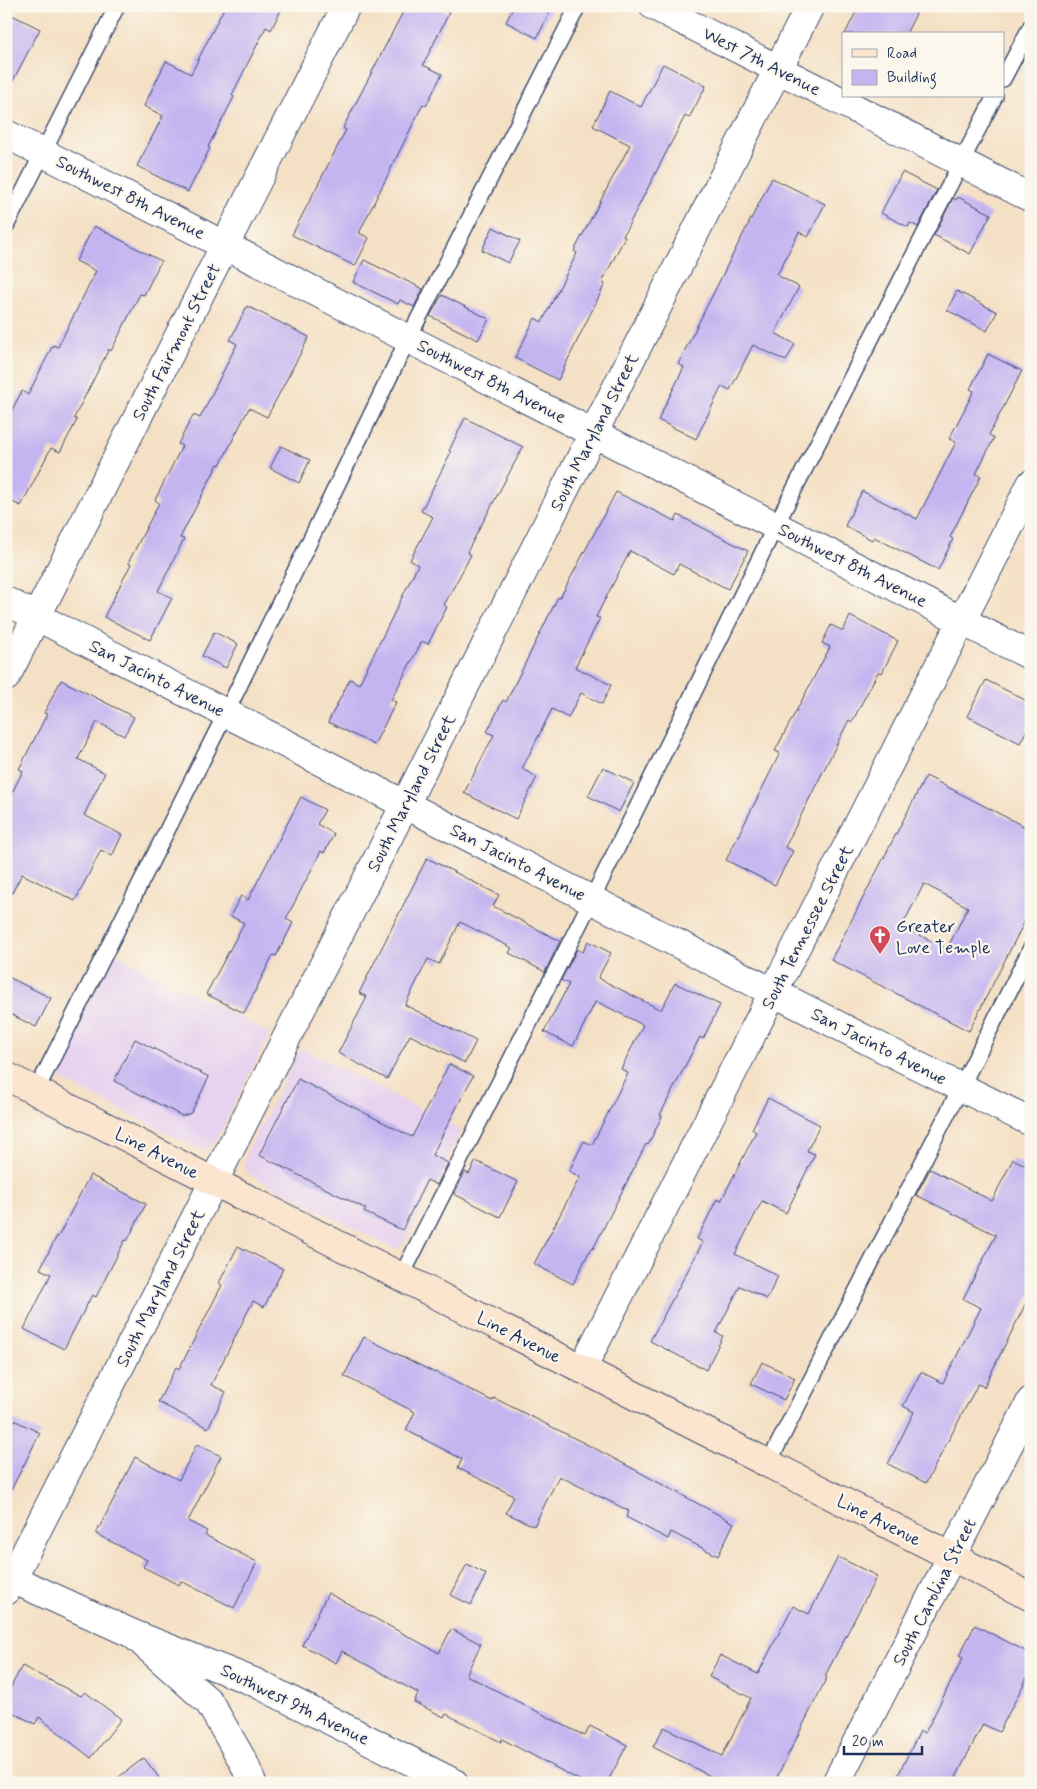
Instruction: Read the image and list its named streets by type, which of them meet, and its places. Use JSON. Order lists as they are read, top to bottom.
{
  "streets": {
    "main road": ["Line Avenue"],
    "street": [
      "West 7th Avenue",
      "Southwest 8th Avenue",
      "South Fairmont Street",
      "South Maryland Street",
      "San Jacinto Avenue",
      "South Tennessee Street",
      "South Carolina Street",
      "Southwest 9th Avenue"
    ]
  },
  "crossings": [
    ["West 7th Avenue", "South Maryland Street"],
    ["Southwest 8th Avenue", "South Fairmont Street"],
    ["Southwest 8th Avenue", "South Maryland Street"],
    ["Southwest 8th Avenue", "South Tennessee Street"],
    ["South Fairmont Street", "San Jacinto Avenue"],
    ["South Maryland Street", "San Jacinto Avenue"],
    ["South Maryland Street", "Line Avenue"],
    ["San Jacinto Avenue", "South Tennessee Street"],
    ["South Tennessee Street", "Line Avenue"],
    ["Line Avenue", "South Carolina Street"]
  ],
  "places": {
    "church": ["Greater Love Temple"]
  },
  "legend": ["Road", "Building"],
  "scale_bar": "20 m"
}
